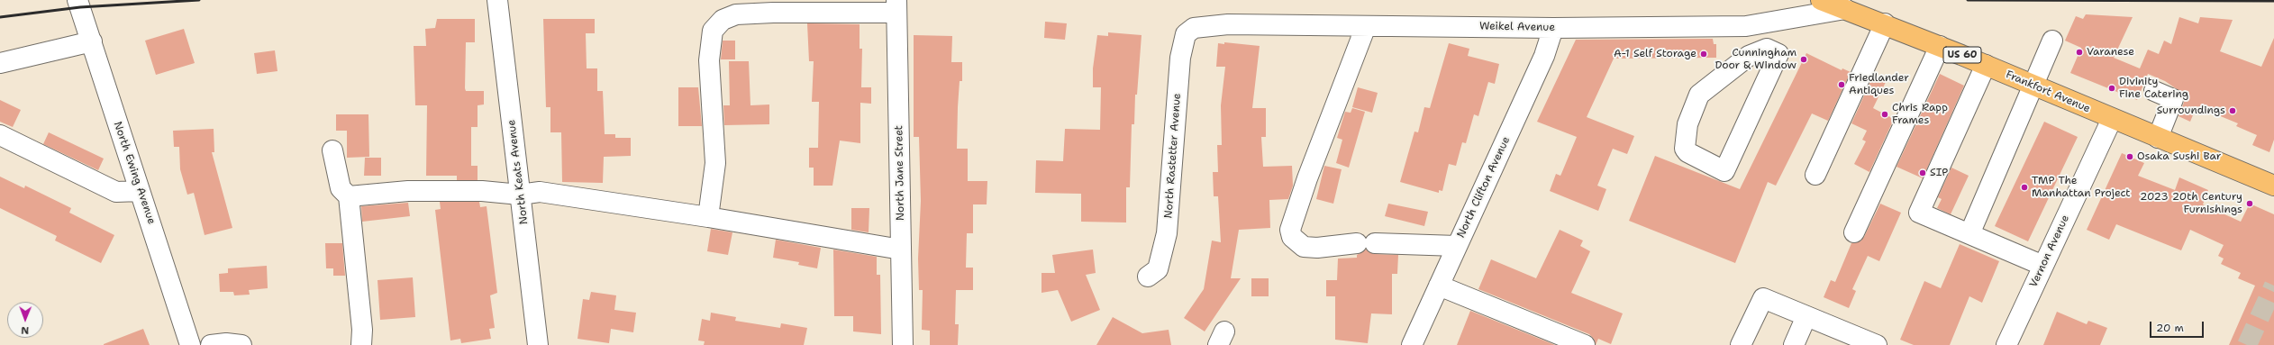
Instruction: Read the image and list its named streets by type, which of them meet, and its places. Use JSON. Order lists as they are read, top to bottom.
{
  "streets": {
    "main road": ["US 60", "Frankfort Avenue"],
    "street": [
      "Weikel Avenue",
      "North Rastetter Avenue",
      "North Keats Avenue",
      "North Ewing Avenue",
      "North Jane Street",
      "North Clifton Avenue",
      "Vernon Avenue"
    ]
  },
  "crossings": [
    ["Weikel Avenue", "Frankfort Avenue"],
    ["Weikel Avenue", "North Rastetter Avenue"],
    ["Weikel Avenue", "North Clifton Avenue"],
    ["Frankfort Avenue", "Vernon Avenue"]
  ],
  "places": [
    "Varanese",
    "A-1 Self Storage",
    "Cunningham Door & Window",
    "Friedlander Antiques",
    "Divinity Fine Catering",
    "Surroundings",
    "Chris Rapp Frames",
    "Osaka Sushi Bar",
    "SIP",
    "TMP The Manhattan Project",
    "2023 20th Century Furnishings"
  ],
  "scale_bar": "20 m",
  "north": "bottom"
}
